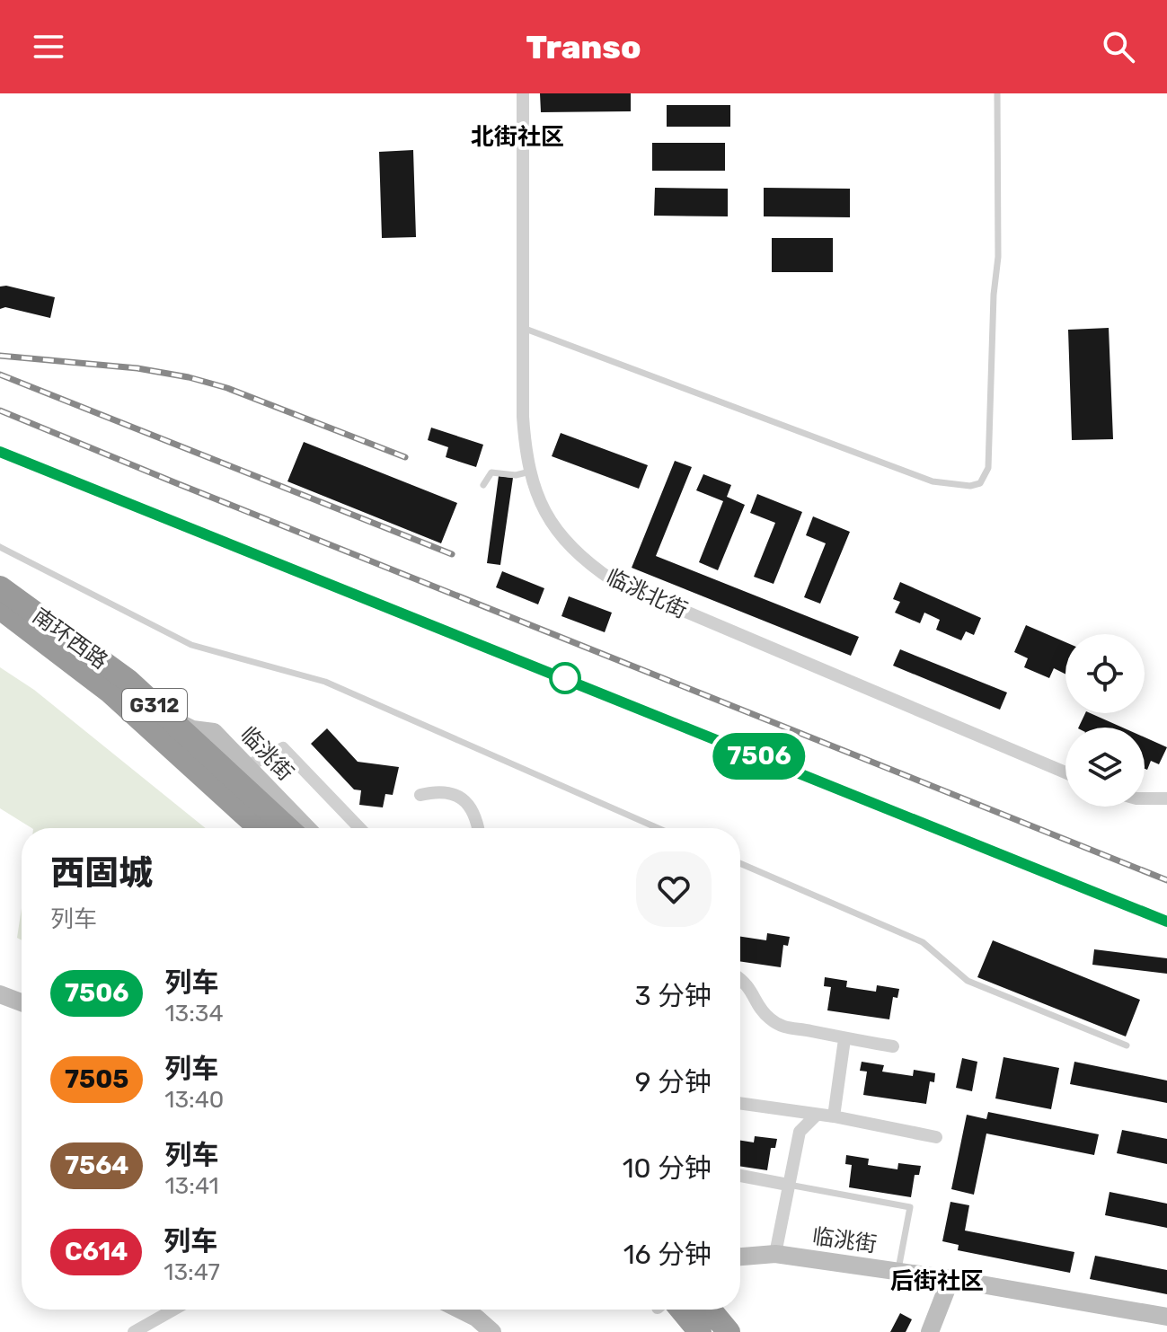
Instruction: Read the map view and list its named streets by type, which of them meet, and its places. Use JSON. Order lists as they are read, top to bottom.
{
  "streets": {
    "highway": ["南环西路", "G312"],
    "street": ["临洮北街", "临洮街"]
  },
  "districts": ["北街社区", "后街社区"],
  "page": {
    "header": "Transo",
    "on_map": "7506",
    "heading": ["西固城", "列车"],
    "list": [
      {
        "mark": "7506",
        "name": "列车",
        "note": "13:34",
        "value": "3 分钟"
      },
      {
        "mark": "7505",
        "name": "列车",
        "note": "13:40",
        "value": "9 分钟"
      },
      {
        "mark": "7564",
        "name": "列车",
        "note": "13:41",
        "value": "10 分钟"
      },
      {
        "mark": "C614",
        "name": "列车",
        "note": "13:47",
        "value": "16 分钟"
      }
    ]
  }
}
